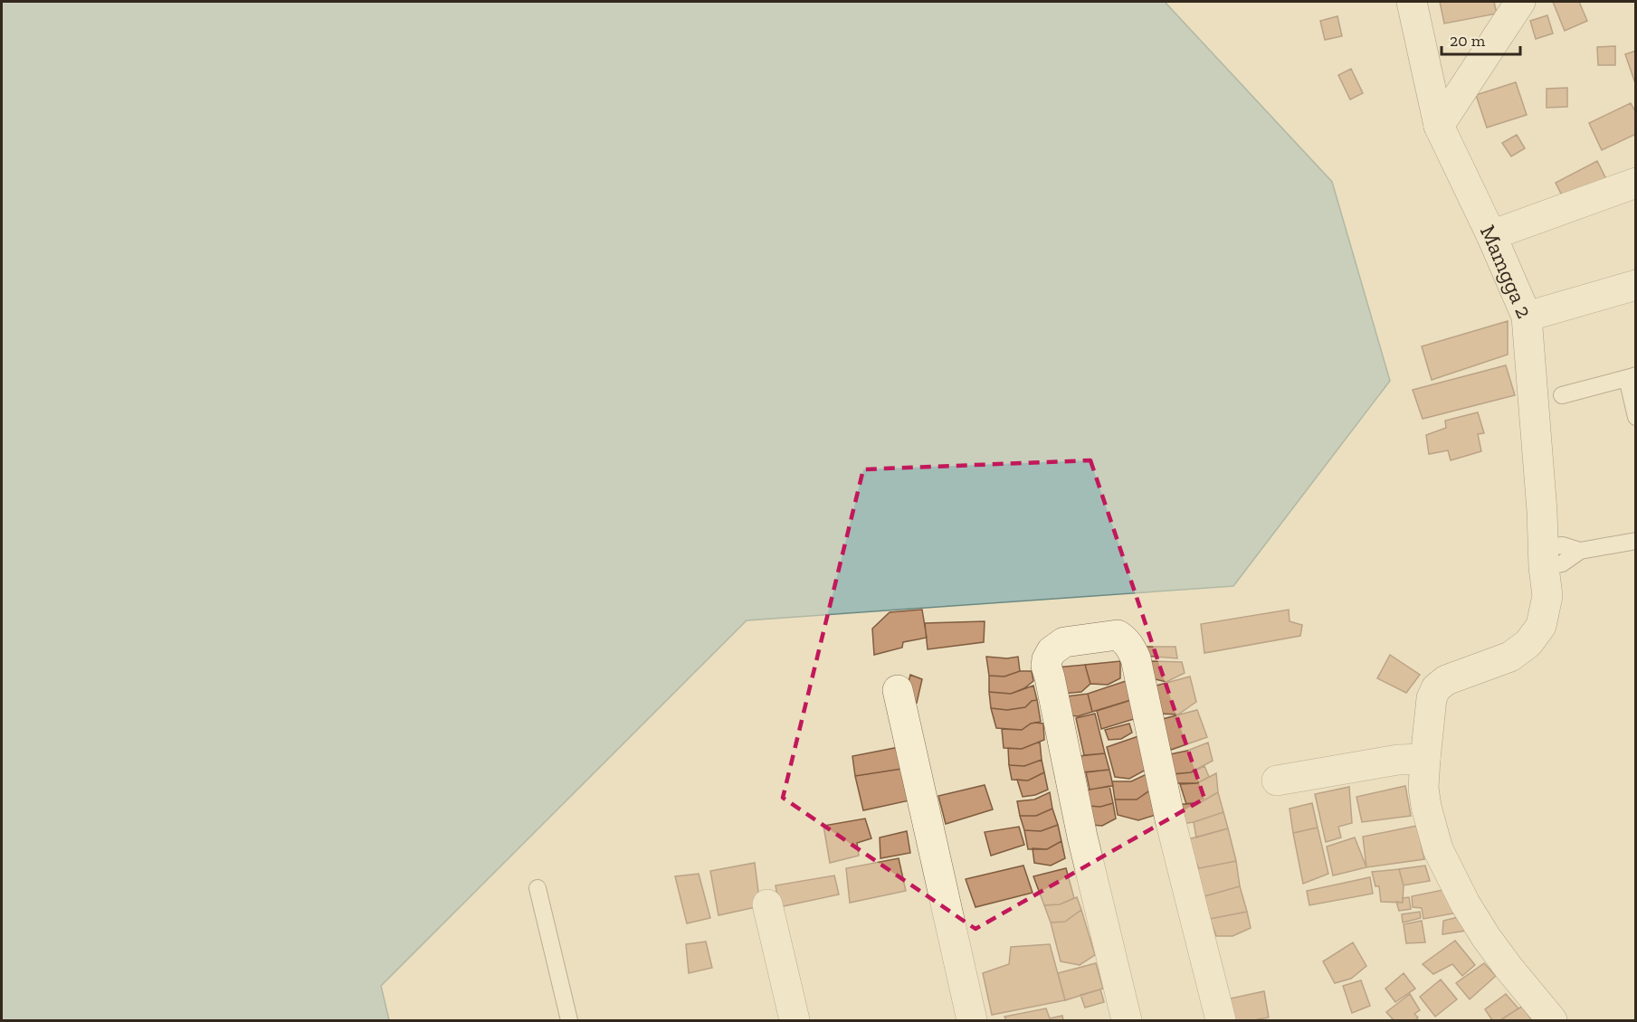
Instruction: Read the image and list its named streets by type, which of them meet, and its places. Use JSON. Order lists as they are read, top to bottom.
{
  "streets": {
    "street": ["Mamgga 2"]
  },
  "scale_bar": "20 m"
}
